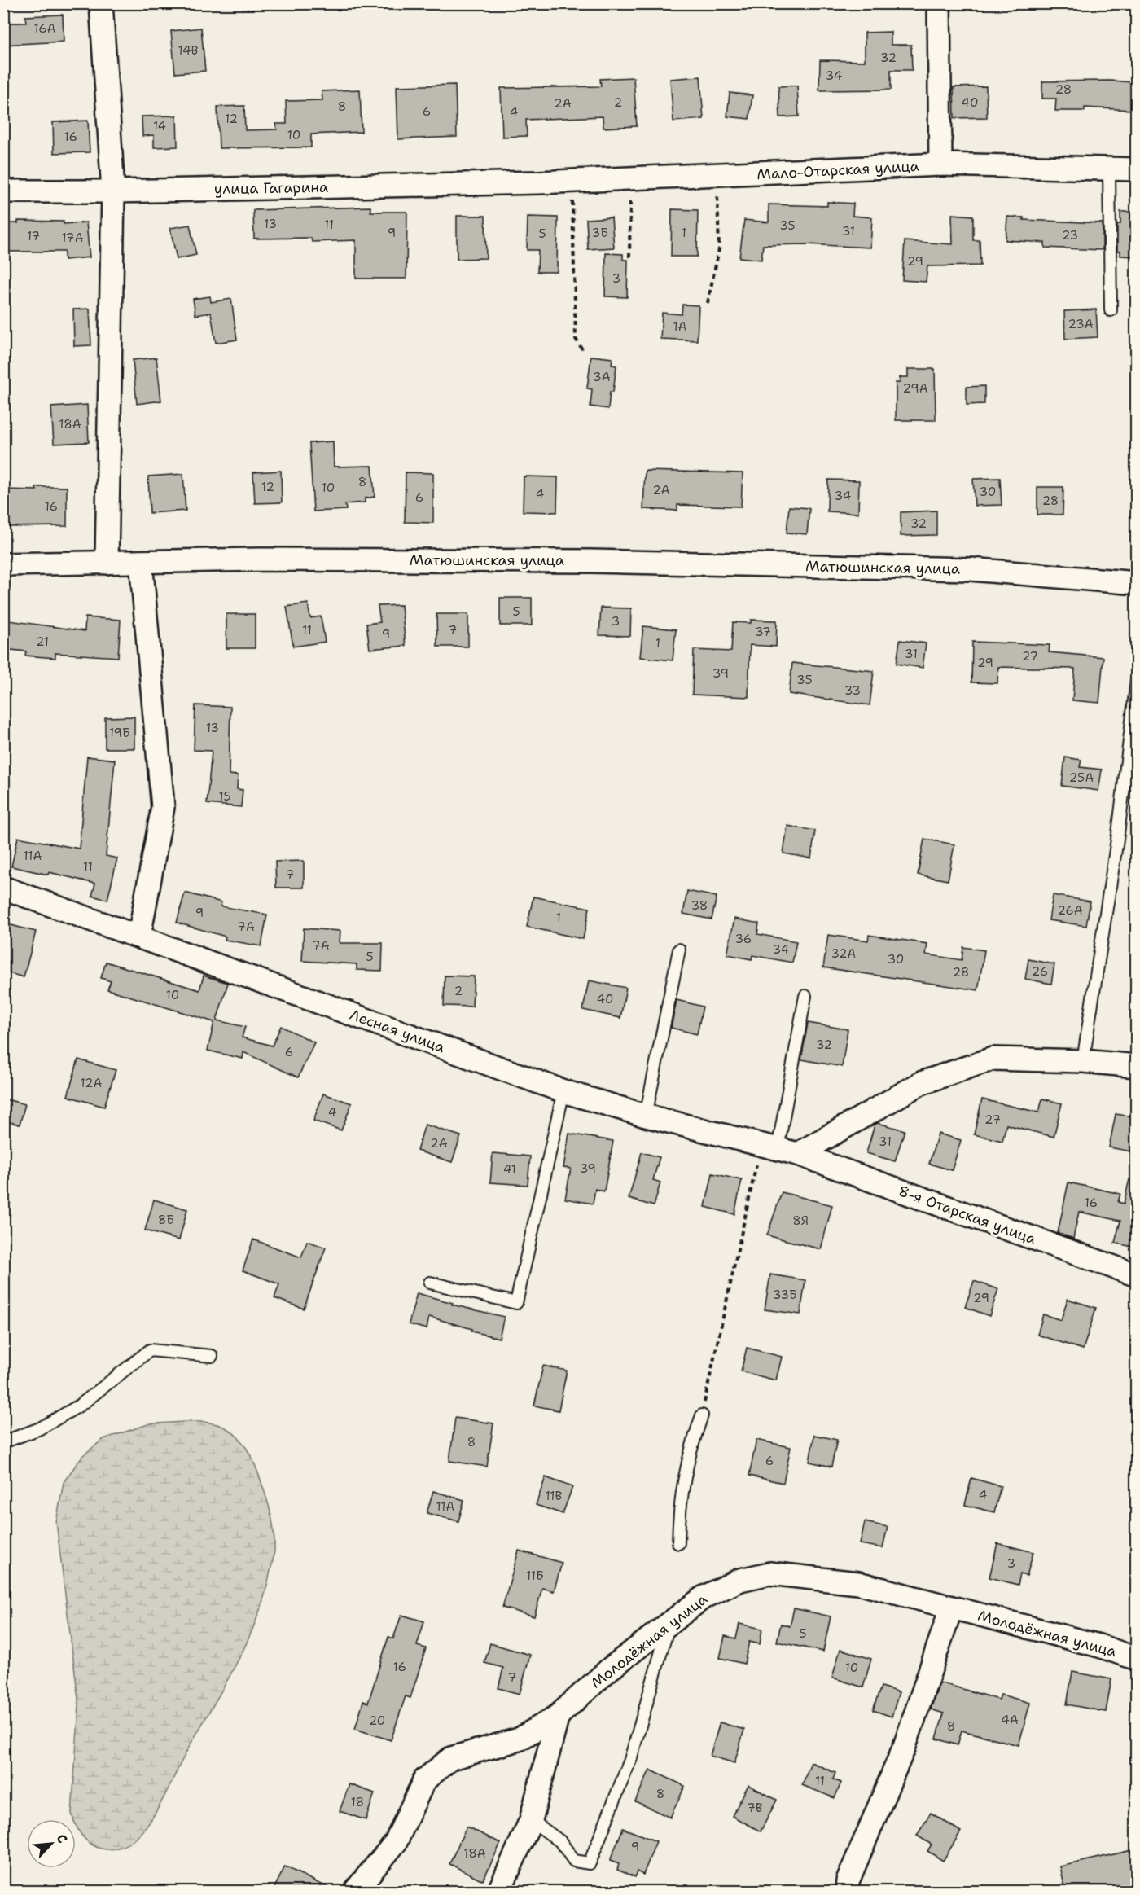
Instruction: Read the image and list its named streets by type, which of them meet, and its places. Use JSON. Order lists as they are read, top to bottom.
{
  "streets": {
    "street": [
      "Мало-Отарская улица",
      "улица Гагарина",
      "Матюшинская улица",
      "Лесная улица",
      "8-я Отарская улица",
      "Молодёжная улица"
    ]
  },
  "crossings": [
    ["Мало-Отарская улица", "улица Гагарина"],
    ["Лесная улица", "8-я Отарская улица"]
  ],
  "house_numbers": [
    "16А",
    "14В",
    "32",
    "34",
    "28",
    "2",
    "40",
    "2А",
    "8",
    "6",
    "4",
    "12",
    "14",
    "10",
    "16",
    "13",
    "11",
    "35",
    "31",
    "9",
    "3Б",
    "1",
    "5",
    "23",
    "17",
    "17А",
    "29",
    "3",
    "23А",
    "1А",
    "3А",
    "29А",
    "18А",
    "8",
    "12",
    "10",
    "2А",
    "30",
    "4",
    "34",
    "6",
    "28",
    "16",
    "32",
    "5",
    "3",
    "11",
    "7",
    "37",
    "9",
    "21",
    "1",
    "31",
    "27",
    "29",
    "39",
    "35",
    "33",
    "13",
    "19Б",
    "25A",
    "15",
    "11А",
    "11",
    "7",
    "38",
    "26А",
    "9",
    "1",
    "7А",
    "36",
    "7А",
    "34",
    "32А",
    "5",
    "30",
    "26",
    "28",
    "2",
    "10",
    "40",
    "32",
    "6",
    "12А",
    "4",
    "27",
    "31",
    "2А",
    "39",
    "41",
    "16",
    "8Б",
    "8Я",
    "33Б",
    "29",
    "8",
    "6",
    "4",
    "11В",
    "11А",
    "3",
    "11Б",
    "5",
    "16",
    "10",
    "7",
    "4А",
    "20",
    "8",
    "11",
    "8",
    "18",
    "7В",
    "9",
    "18А"
  ],
  "north": "top right"
}
